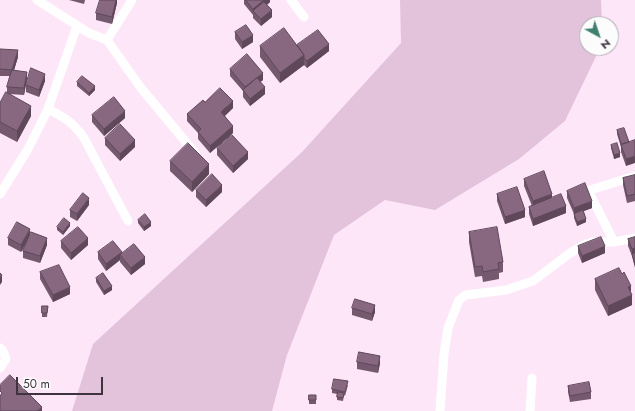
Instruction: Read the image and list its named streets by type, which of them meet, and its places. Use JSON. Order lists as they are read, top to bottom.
{
  "scale_bar": "50 m",
  "north": "bottom right"
}
